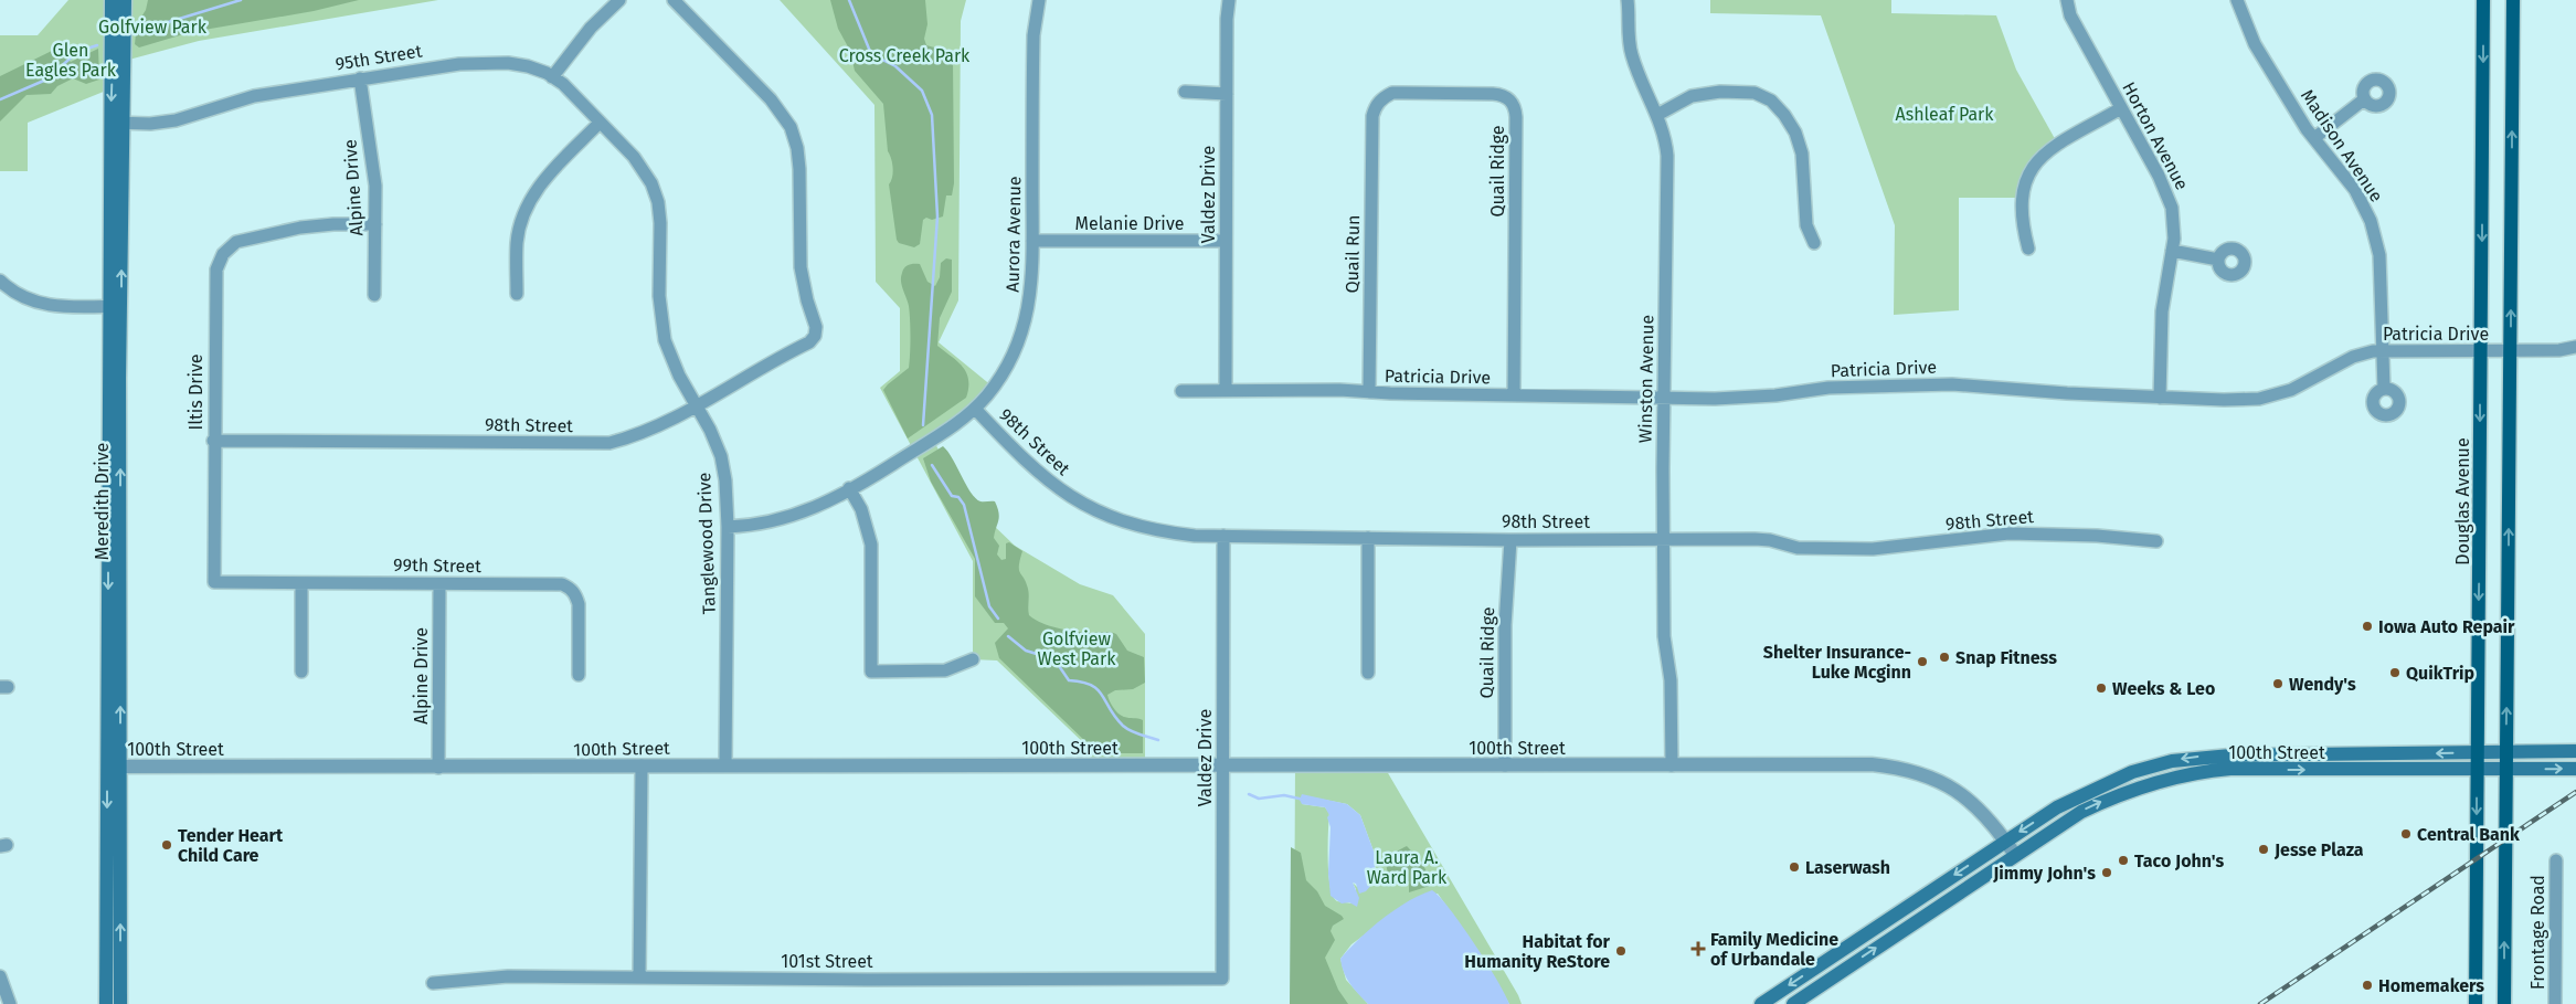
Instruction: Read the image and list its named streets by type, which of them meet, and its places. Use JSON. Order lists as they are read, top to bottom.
{
  "streets": {
    "main road": ["Meredith Drive", "Douglas Avenue", "100th Street"],
    "street": [
      "95th Street",
      "Horton Avenue",
      "Madison Avenue",
      "Quail Ridge",
      "Alpine Drive",
      "Valdez Drive",
      "Melanie Drive",
      "Aurora Avenue",
      "Quail Run",
      "Patricia Drive",
      "Winston Avenue",
      "Iltis Drive",
      "98th Street",
      "Tanglewood Drive",
      "99th Street",
      "Frontage Road",
      "101st Street"
    ]
  },
  "crossings": [
    ["95th Street", "Alpine Drive"],
    ["95th Street", "Meredith Drive"],
    ["95th Street", "Tanglewood Drive"],
    ["Horton Avenue", "Patricia Drive"],
    ["Madison Avenue", "Patricia Drive"],
    ["Quail Ridge", "Quail Run"],
    ["Quail Ridge", "Patricia Drive"],
    ["Quail Ridge", "98th Street"],
    ["Quail Ridge", "100th Street"],
    ["Alpine Drive", "Iltis Drive"],
    ["Alpine Drive", "99th Street"],
    ["Alpine Drive", "100th Street"],
    ["Valdez Drive", "Melanie Drive"],
    ["Valdez Drive", "Patricia Drive"],
    ["Valdez Drive", "98th Street"],
    ["Valdez Drive", "100th Street"],
    ["Valdez Drive", "101st Street"],
    ["Melanie Drive", "Aurora Avenue"],
    ["Aurora Avenue", "98th Street"],
    ["Aurora Avenue", "Tanglewood Drive"],
    ["Quail Run", "Patricia Drive"],
    ["Patricia Drive", "Winston Avenue"],
    ["Patricia Drive", "Douglas Avenue"],
    ["Winston Avenue", "98th Street"],
    ["Winston Avenue", "100th Street"],
    ["Iltis Drive", "98th Street"],
    ["Iltis Drive", "99th Street"],
    ["98th Street", "Tanglewood Drive"],
    ["Meredith Drive", "100th Street"],
    ["Douglas Avenue", "100th Street"],
    ["Tanglewood Drive", "100th Street"]
  ],
  "parks": [
    "Golfview Park",
    "Glen Eagles Park",
    "Cross Creek Park",
    "Ashleaf Park",
    "Golfview West Park",
    "Laura A. Ward Park"
  ],
  "places": {
    "other": [
      "Iowa Auto Repair",
      "Snap Fitness",
      "Shelter Insurance- Luke Mcginn",
      "QuikTrip",
      "Wendy's",
      "Weeks & Leo",
      "Central Bank",
      "Tender Heart Child Care",
      "Jesse Plaza",
      "Taco John's",
      "Laserwash",
      "Jimmy John's",
      "Habitat for Humanity ReStore",
      "Homemakers"
    ],
    "health": ["Family Medicine of Urbandale"]
  }
}
